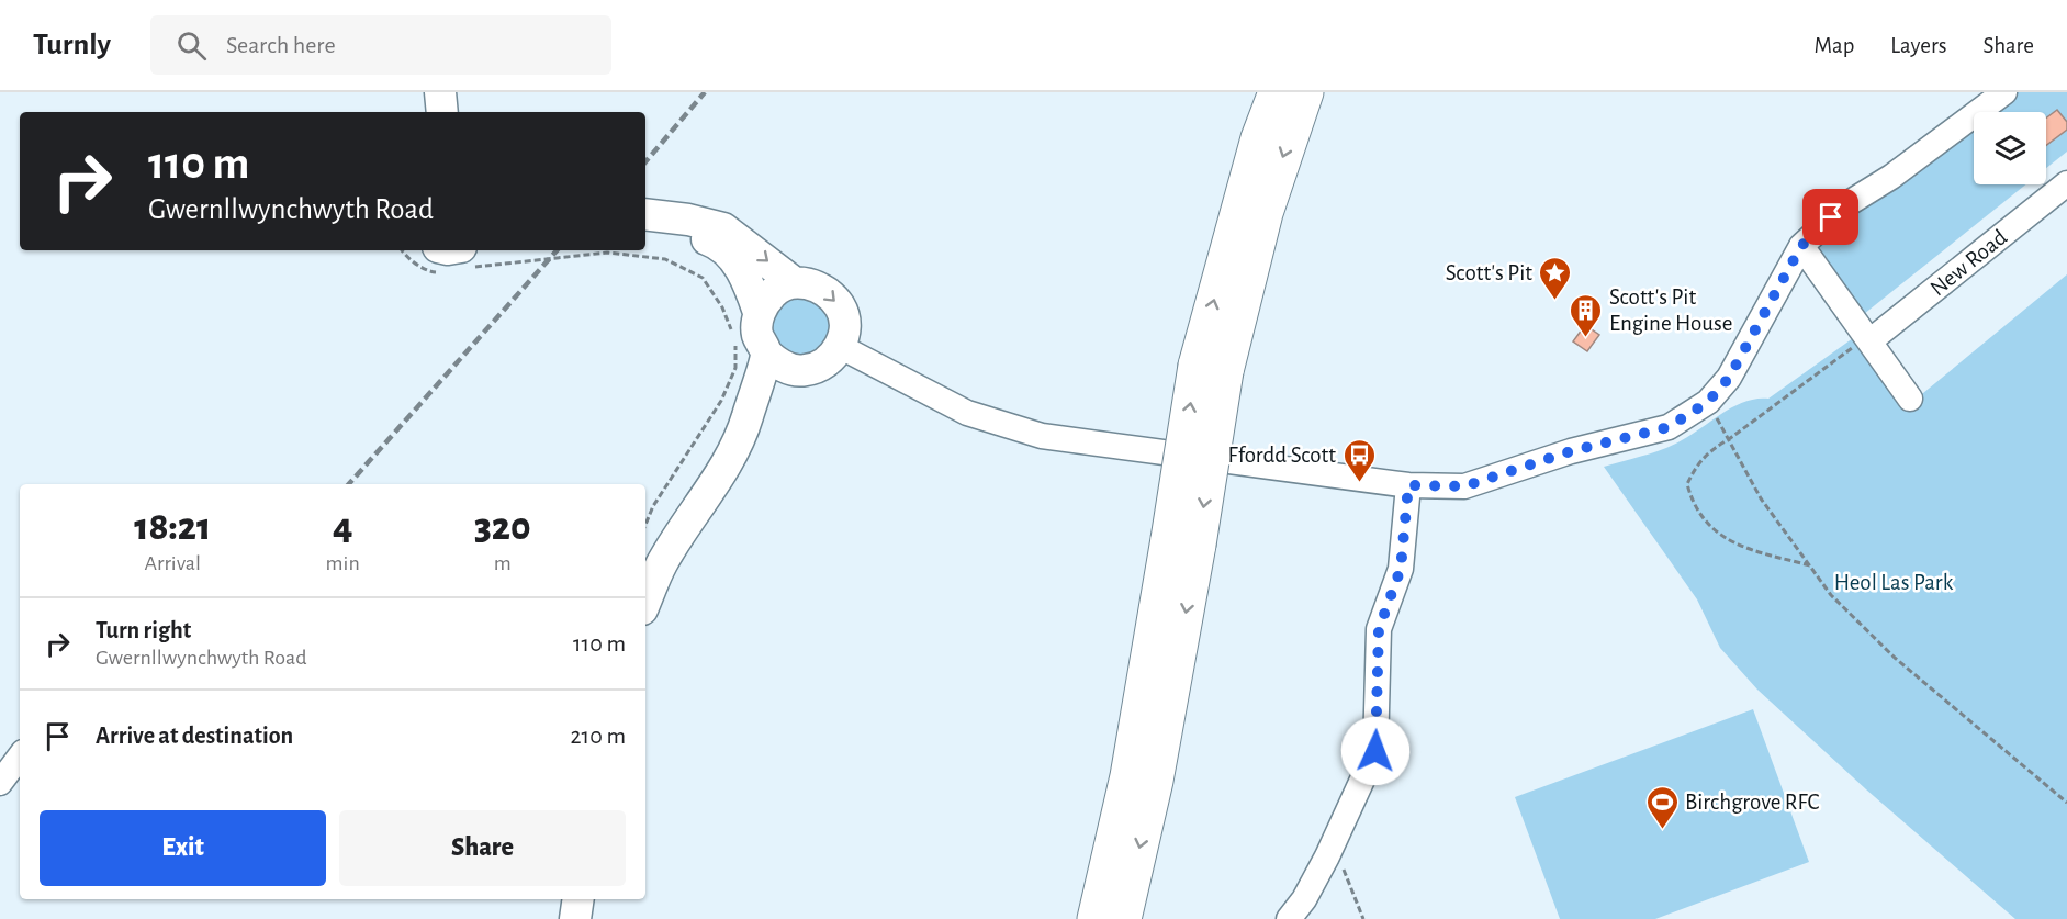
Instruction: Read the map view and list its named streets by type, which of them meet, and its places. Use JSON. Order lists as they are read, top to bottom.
{
  "streets": {
    "street": ["New Road"]
  },
  "parks": ["Heol Las Park"],
  "places": {
    "place": ["Scott's Pit"],
    "building": ["Scott's Pit Engine House"],
    "bus stop": ["Ffordd Scott"],
    "sports": ["Birchgrove RFC"]
  },
  "page": {
    "header": "Turnly",
    "search": "Search here",
    "nav": ["Map", "Layers", "Share"],
    "turn": ["110 m", "Gwernllwynchwyth Road"],
    "eta": [
      "18:21",
      "Arrival",
      "4",
      "min",
      "320",
      "m"
    ],
    "list": [
      {
        "name": "Turn right",
        "note": "Gwernllwynchwyth Road",
        "value": "110 m"
      },
      {
        "name": "Arrive at destination",
        "value": "210 m"
      }
    ],
    "buttons": ["Exit", "Share"]
  }
}
